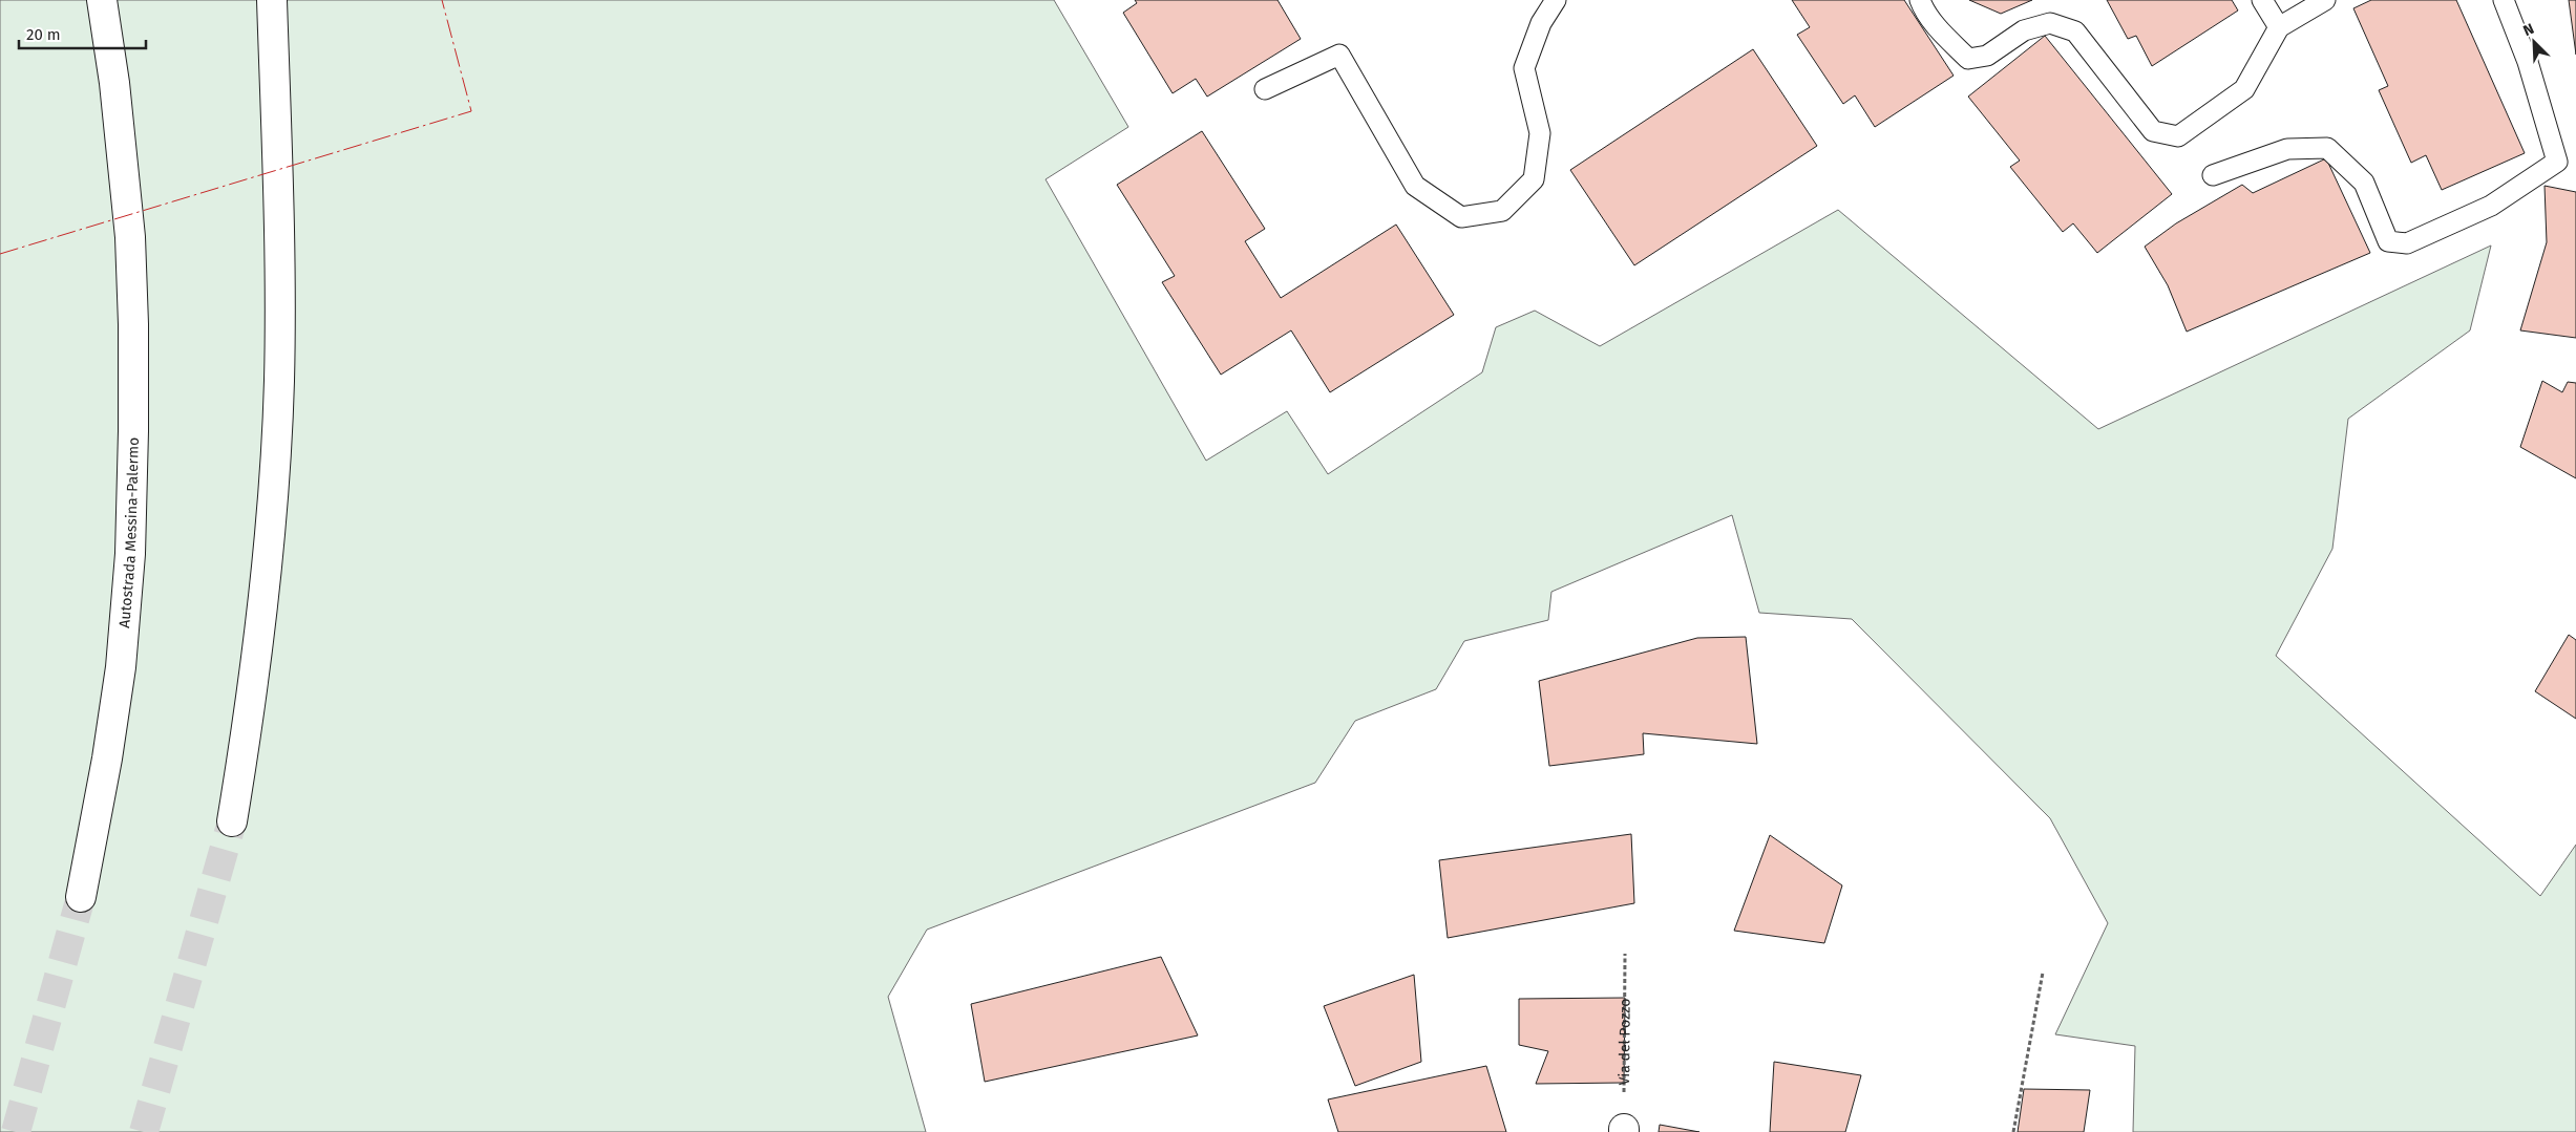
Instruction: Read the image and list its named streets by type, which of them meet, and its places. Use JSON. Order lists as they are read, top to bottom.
{
  "streets": {
    "highway": ["Autostrada Messina-Palermo"],
    "path": ["Via del Pozzo"]
  },
  "scale_bar": "20 m",
  "north": "top left"
}
